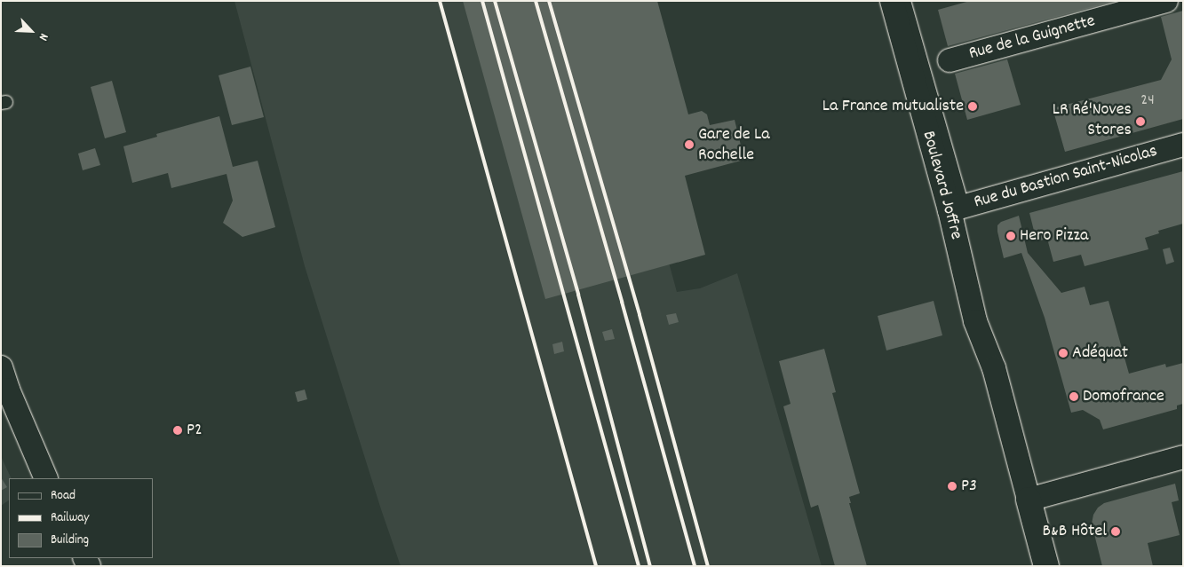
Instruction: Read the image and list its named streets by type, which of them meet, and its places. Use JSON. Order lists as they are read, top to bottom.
{
  "streets": {
    "main road": ["Boulevard Joffre"],
    "street": ["Rue de la Guignette", "Rue du Bastion Saint-Nicolas"]
  },
  "crossings": [
    ["Rue du Bastion Saint-Nicolas", "Boulevard Joffre"]
  ],
  "places": [
    "La France mutualiste",
    "LR Ré'Noves Stores",
    "Gare de La Rochelle",
    "Hero Pizza",
    "Adéquat",
    "Domofrance",
    "P2",
    "P3",
    "B&B Hôtel"
  ],
  "house_numbers": ["24"],
  "legend": ["Road", "Railway", "Building"],
  "north": "bottom right"
}
